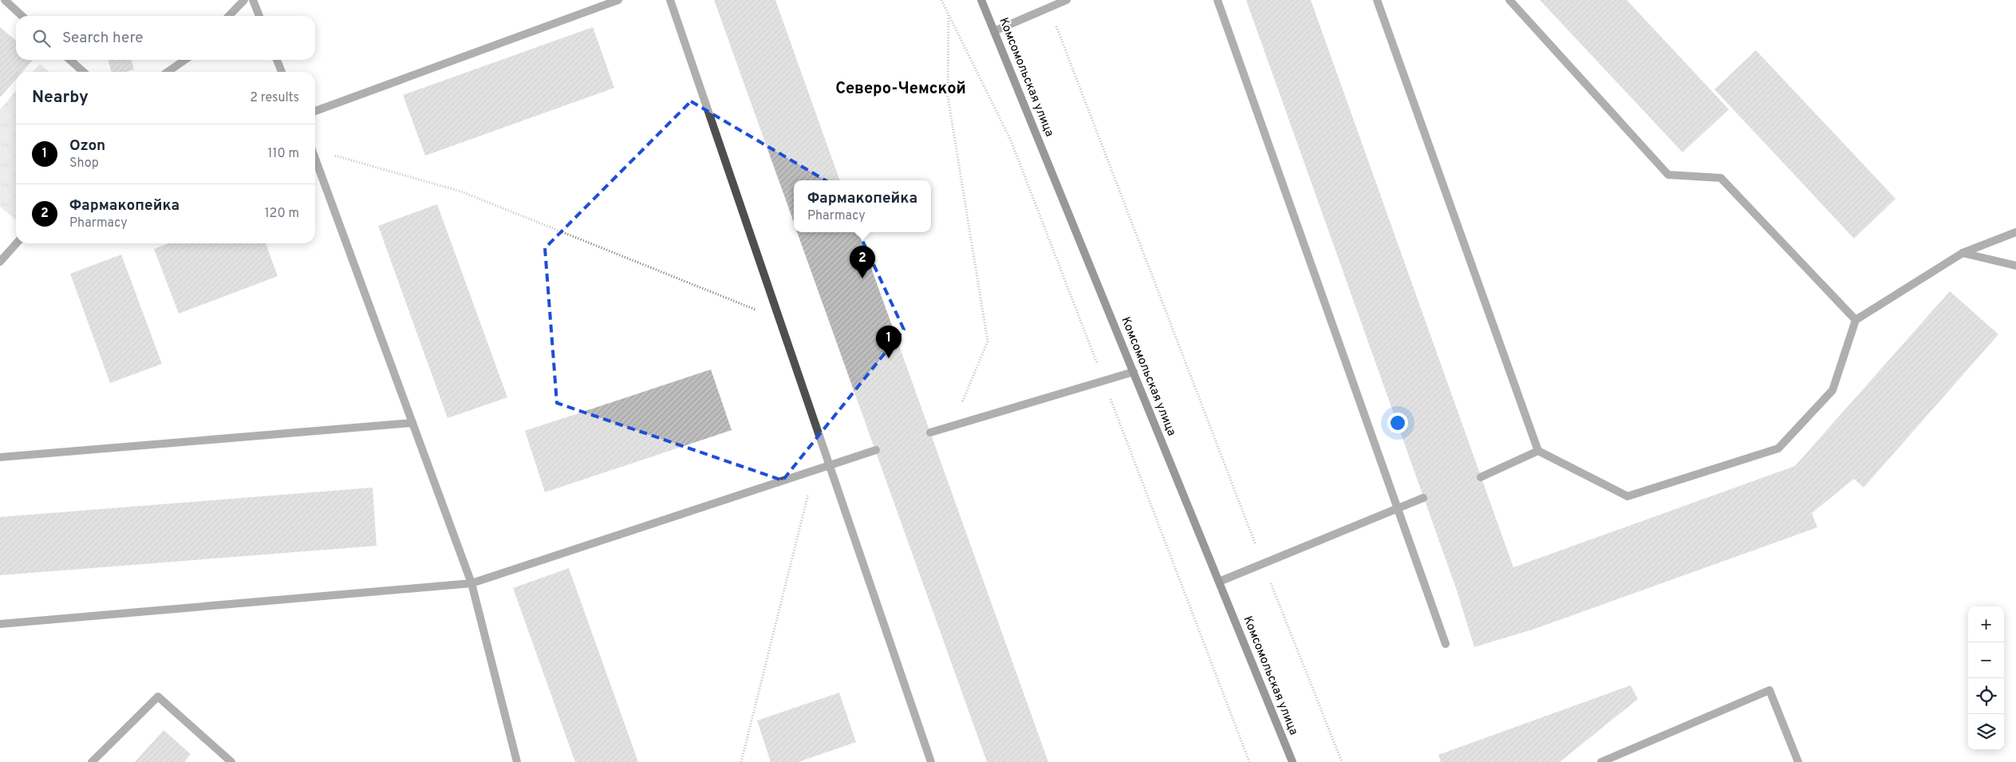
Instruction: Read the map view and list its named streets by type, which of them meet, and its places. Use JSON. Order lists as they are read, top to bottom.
{
  "streets": {
    "main road": ["Комсомольская улица"]
  },
  "districts": ["Северо-Чемской"],
  "page": {
    "search": "Search here",
    "heading": ["Nearby", "2 results"],
    "list": [
      {
        "mark": "1",
        "name": "Ozon",
        "note": "Shop",
        "value": "110 m"
      },
      {
        "mark": "2",
        "name": "Фармакопейка",
        "note": "Pharmacy",
        "value": "120 m"
      }
    ],
    "popup": ["Фармакопейка", "Pharmacy"],
    "pins": ["2", "1"],
    "map_buttons": ["+", "−"]
  }
}
